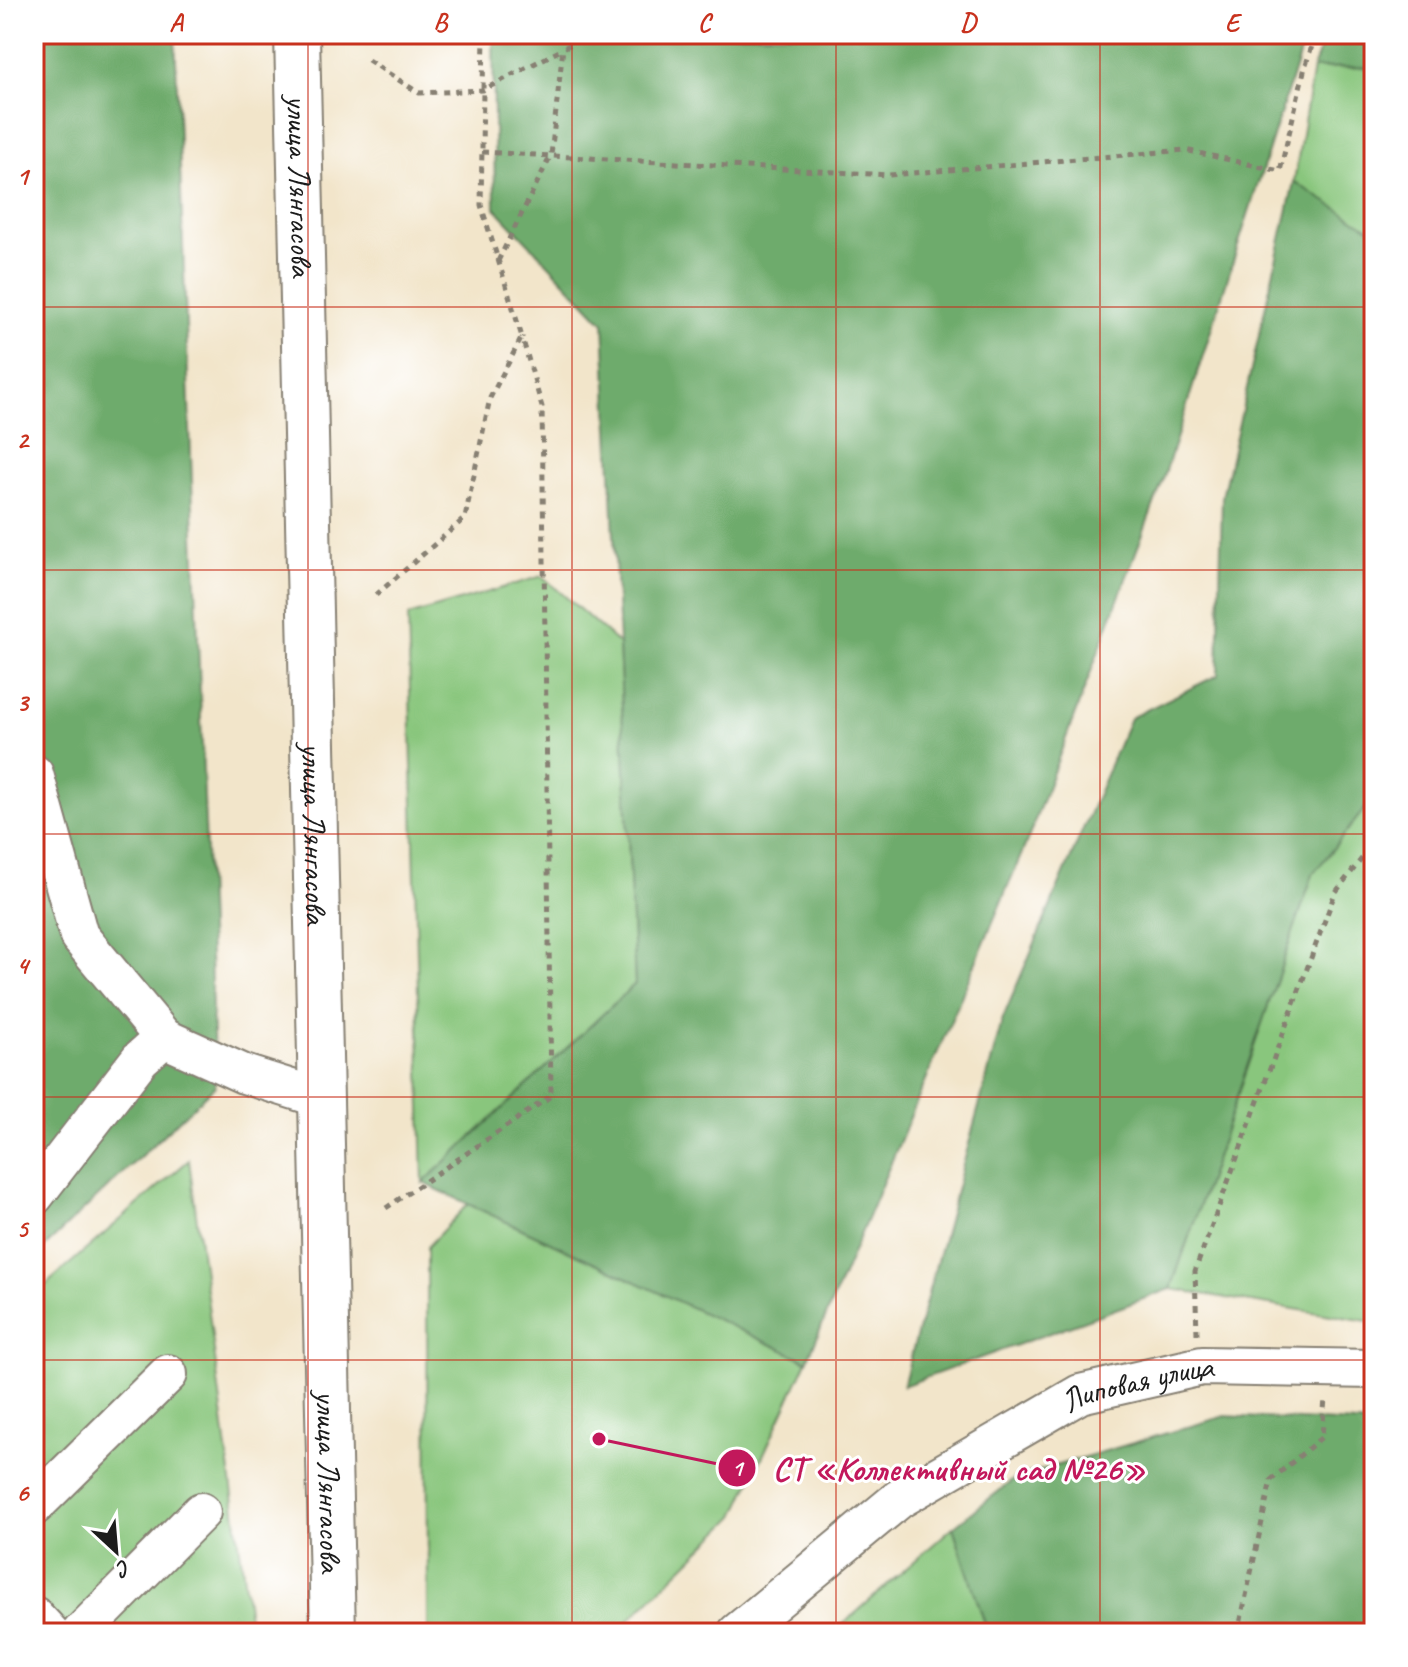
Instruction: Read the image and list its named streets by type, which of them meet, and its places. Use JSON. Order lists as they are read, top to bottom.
{
  "streets": {
    "main road": ["улица Лянгасова"],
    "street": ["Липовая улица"]
  },
  "places": ["СТ «Коллективный сад №26»"],
  "north": "bottom right",
  "grid": {
    "columns": [
      "A",
      "B",
      "C",
      "D",
      "E"
    ],
    "rows": [
      "1",
      "2",
      "3",
      "4",
      "5",
      "6"
    ]
  }
}
